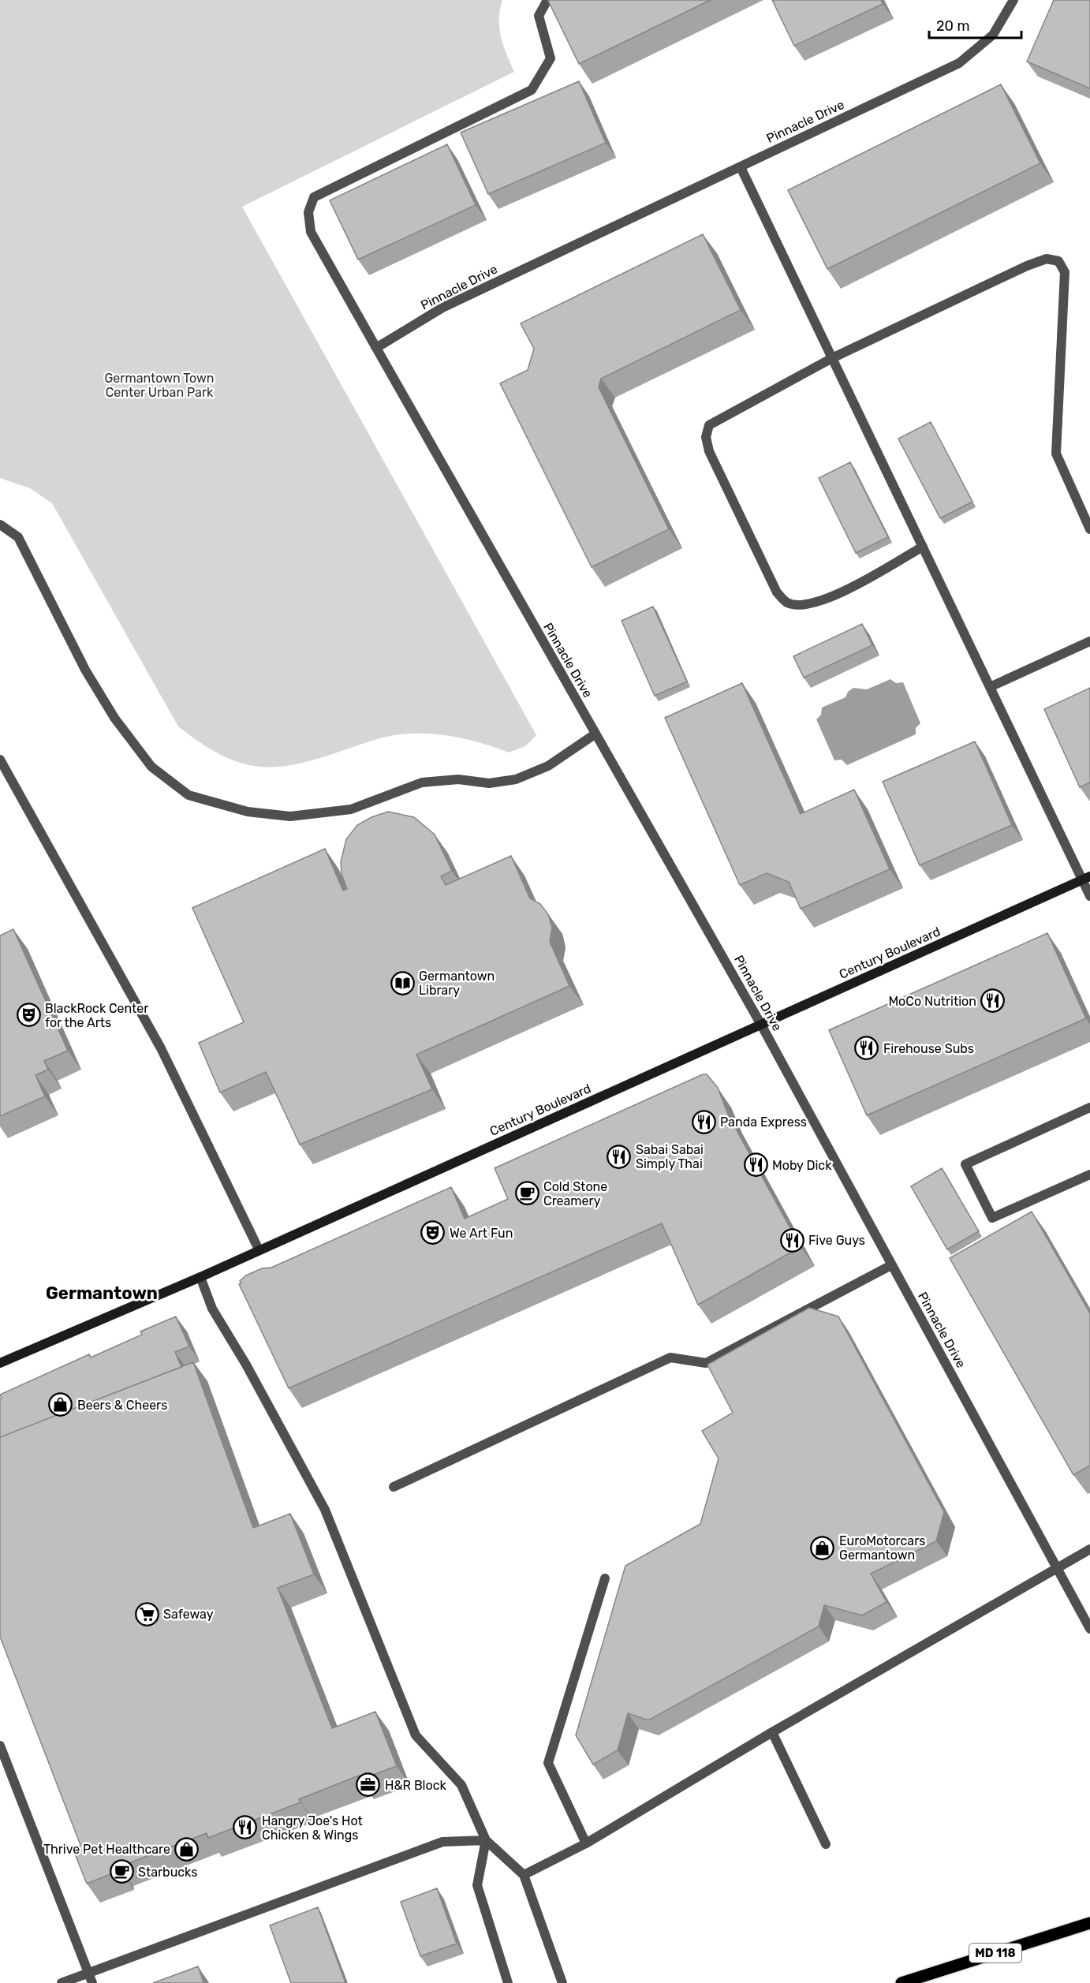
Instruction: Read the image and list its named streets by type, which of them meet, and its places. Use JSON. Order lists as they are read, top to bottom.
{
  "streets": {
    "main road": ["MD 118"],
    "street": ["Pinnacle Drive", "Century Boulevard"]
  },
  "crossings": [
    ["Pinnacle Drive", "Century Boulevard"]
  ],
  "districts": ["Germantown"],
  "parks": ["Germantown Town Center Urban Park"],
  "places": {
    "library": ["Germantown Library"],
    "restaurant": [
      "MoCo Nutrition",
      "Firehouse Subs",
      "Panda Express",
      "Sabai Sabai Simply Thai",
      "Moby Dick",
      "Five Guys",
      "Hangry Joe's Hot Chicken & Wings"
    ],
    "theatre": ["BlackRock Center for the Arts", "We Art Fun"],
    "cafe": ["Cold Stone Creamery", "Starbucks"],
    "shop": ["Beers & Cheers", "EuroMotorcars Germantown", "Thrive Pet Healthcare"],
    "supermarket": ["Safeway"],
    "office": ["H&R Block"]
  },
  "scale_bar": "20 m"
}
